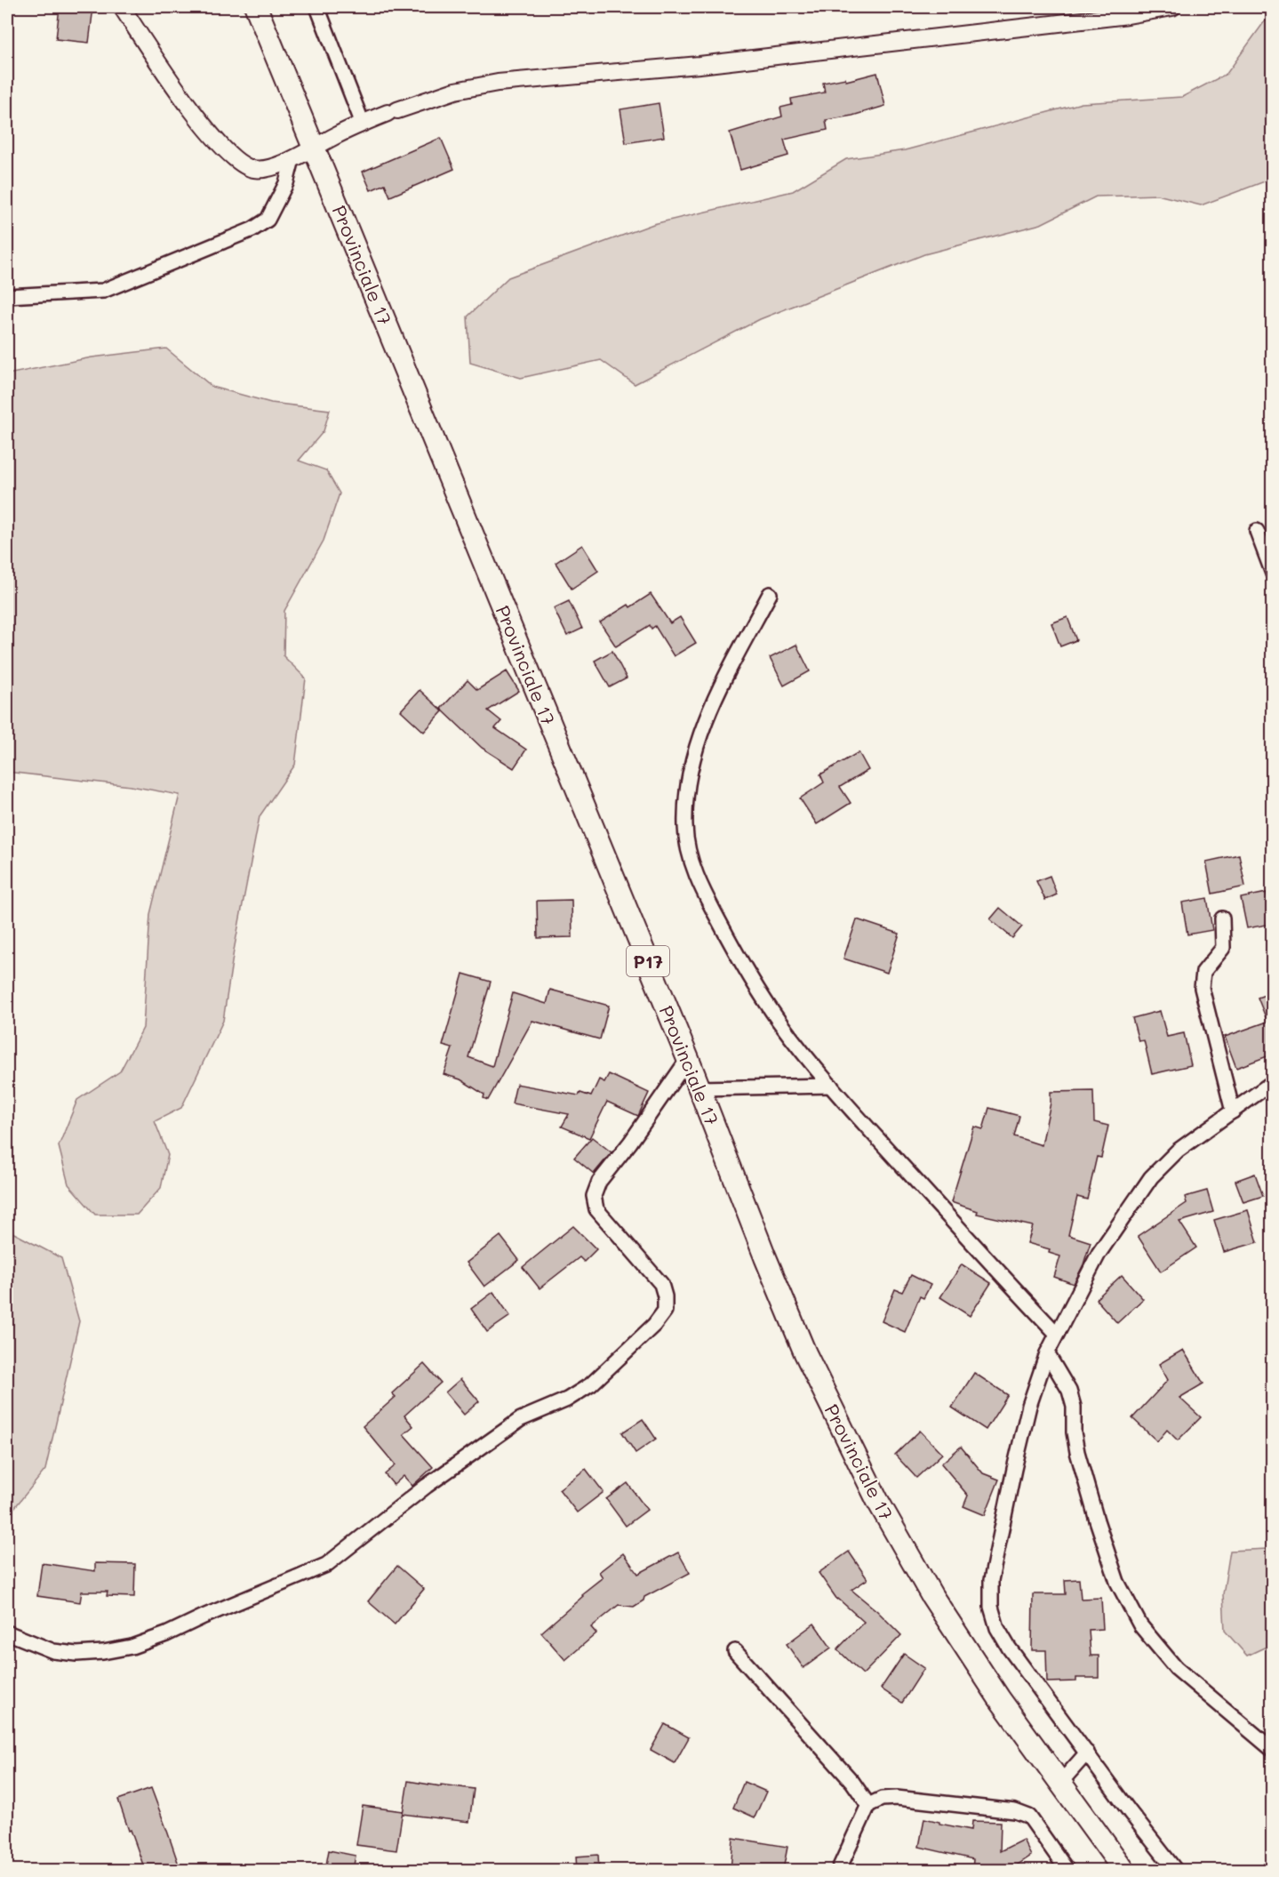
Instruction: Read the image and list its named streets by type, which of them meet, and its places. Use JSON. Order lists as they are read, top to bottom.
{
  "streets": {
    "main road": ["Provinciale 17", "P17"]
  }
}
